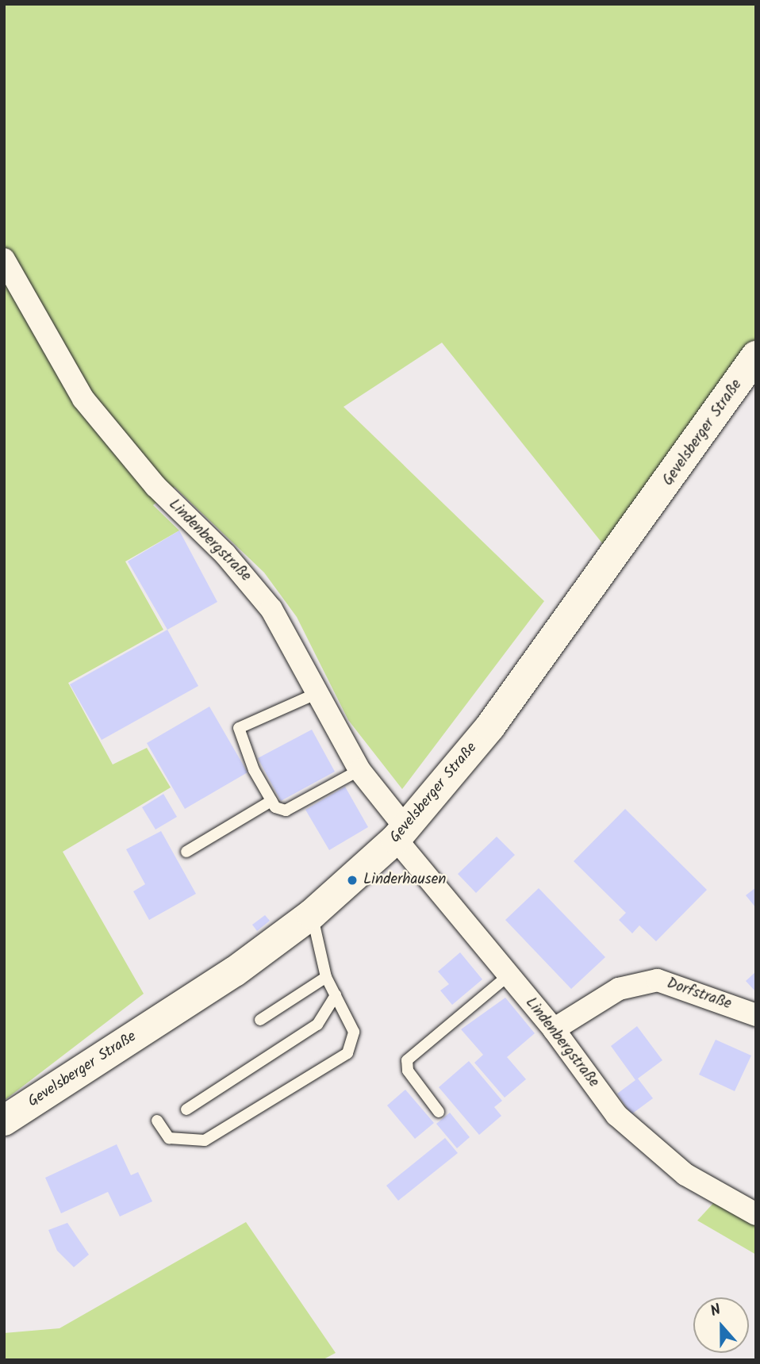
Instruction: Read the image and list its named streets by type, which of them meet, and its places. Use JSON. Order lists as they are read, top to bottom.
{
  "streets": {
    "main road": ["Gevelsberger Straße"],
    "street": ["Lindenbergstraße", "Dorfstraße"]
  },
  "crossings": [
    ["Gevelsberger Straße", "Lindenbergstraße"],
    ["Lindenbergstraße", "Dorfstraße"]
  ],
  "places": ["Linderhausen"],
  "north": "top"
}
